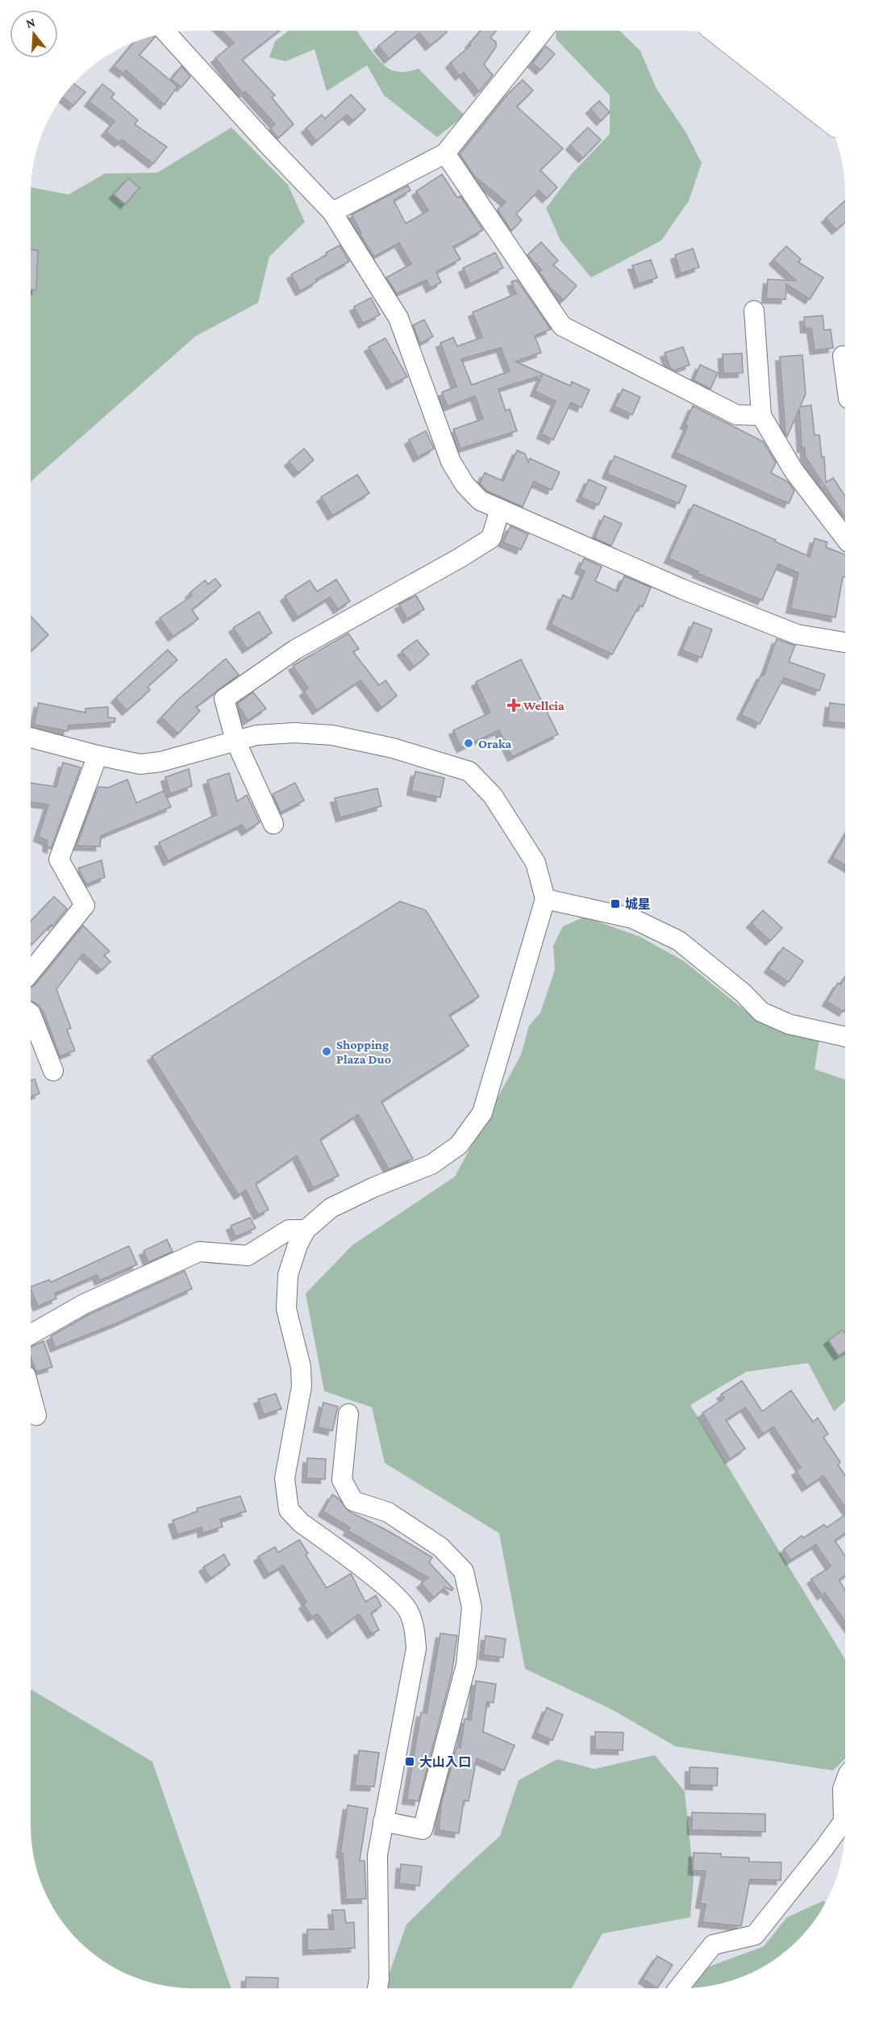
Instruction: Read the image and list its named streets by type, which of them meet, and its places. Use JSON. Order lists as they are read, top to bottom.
{
  "places": {
    "health": ["Wellcia"],
    "other": ["Oraka", "Shopping Plaza Duo"],
    "transit": ["城星", "大山入口"]
  },
  "north": "top"
}
